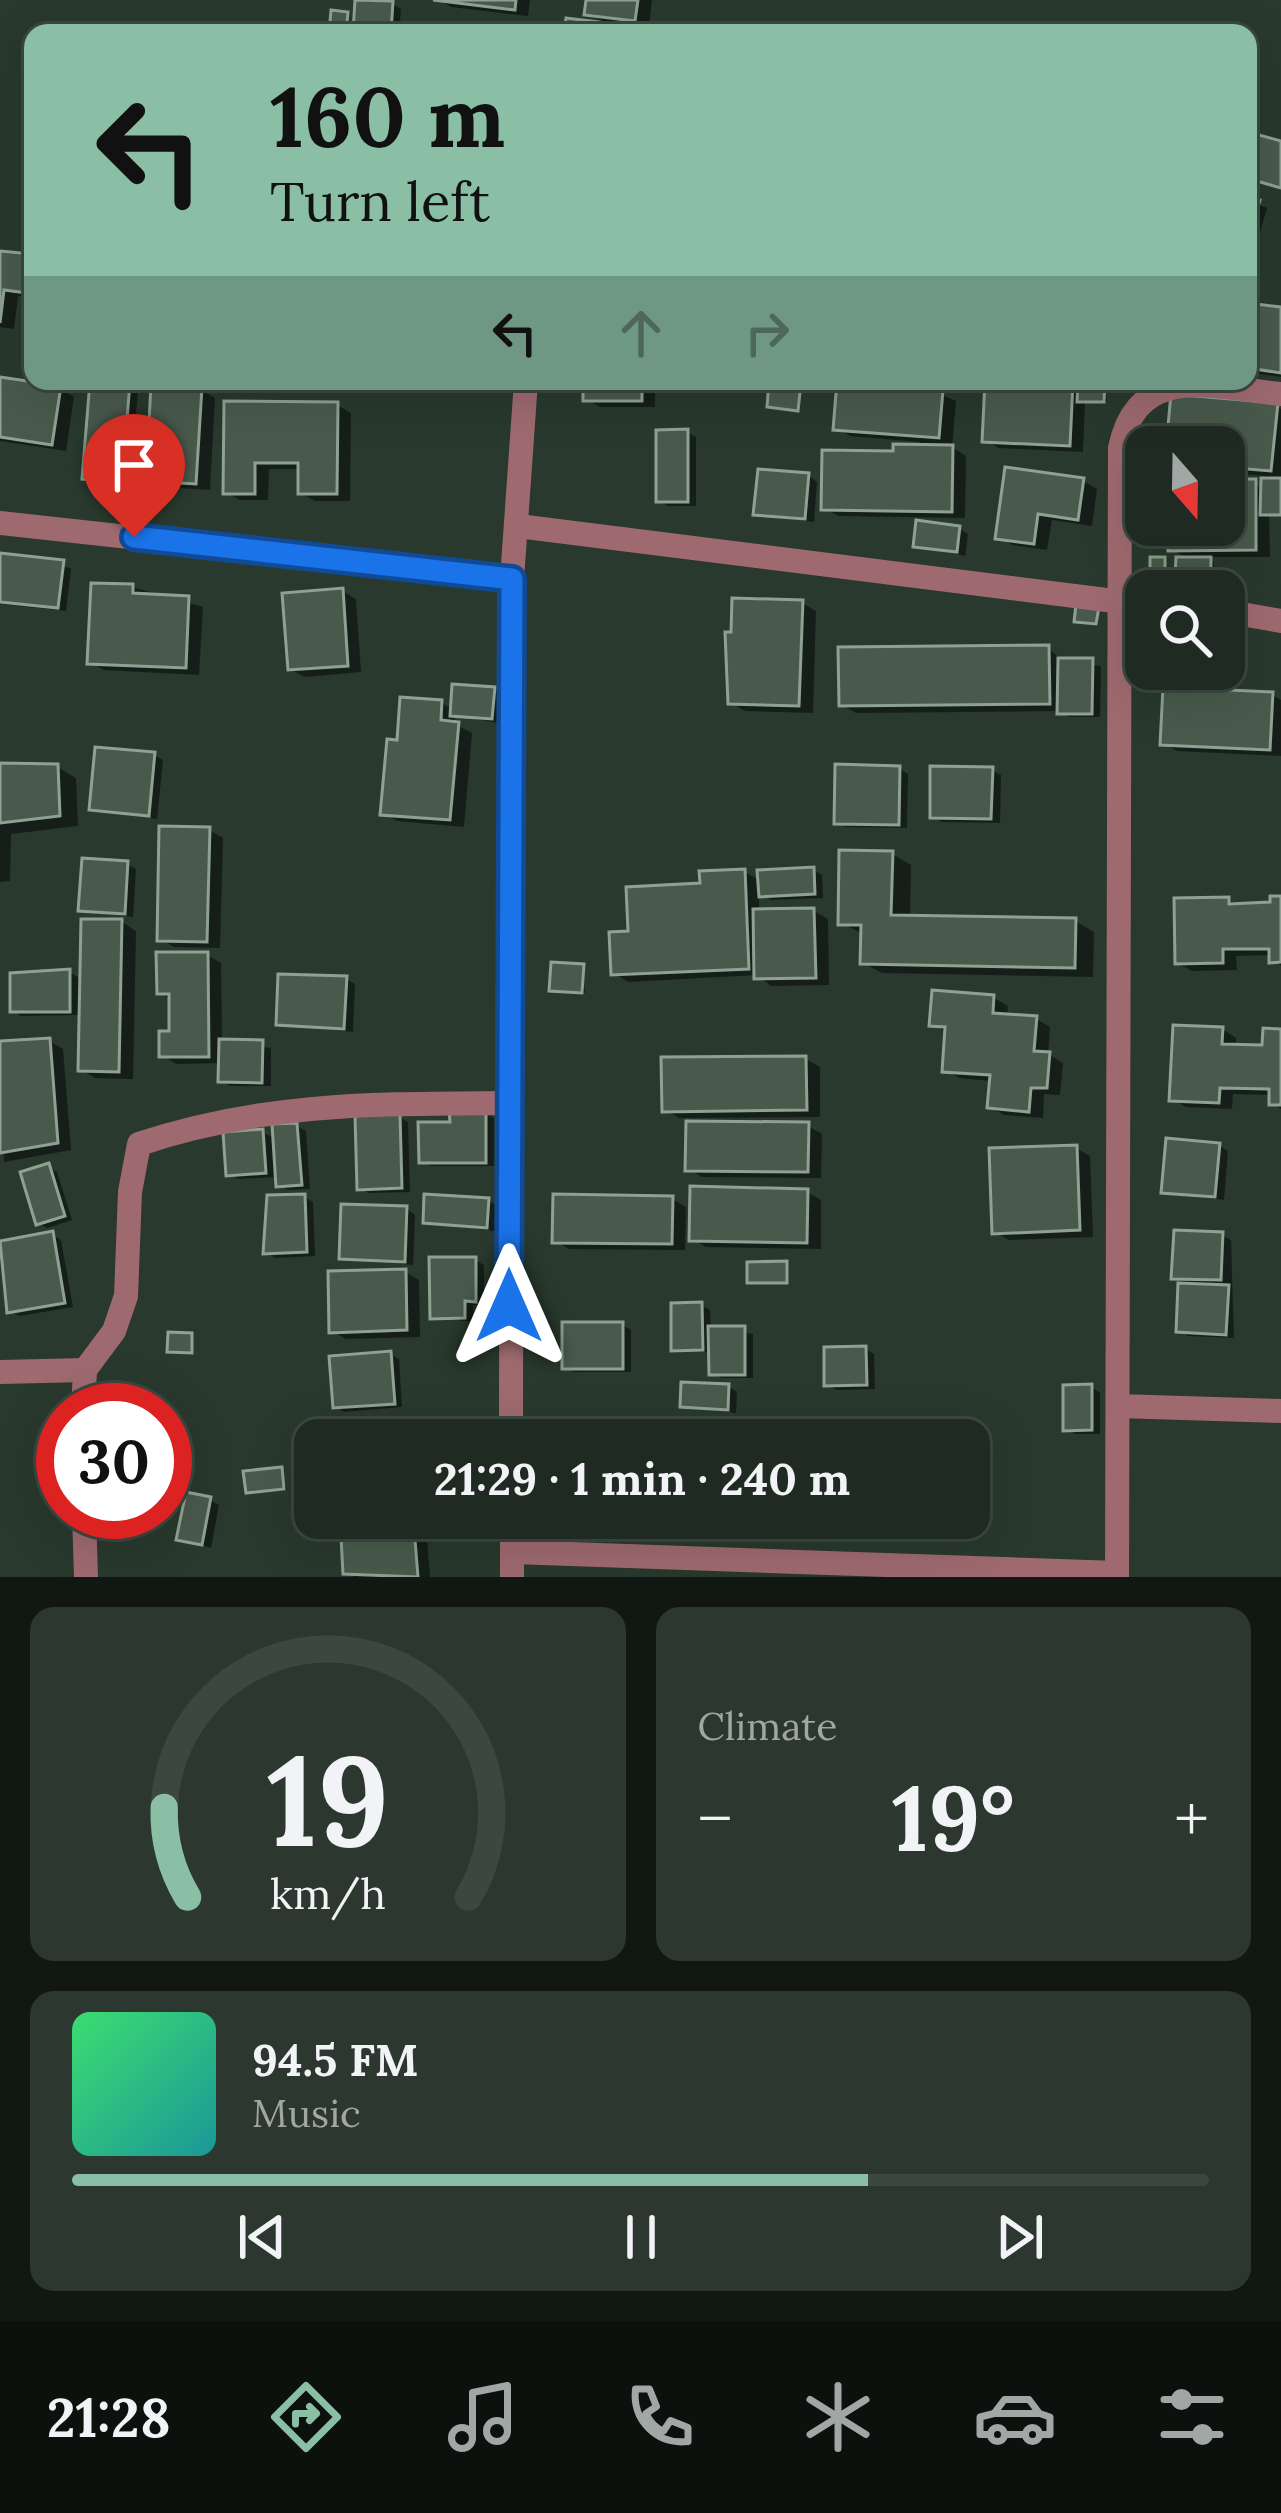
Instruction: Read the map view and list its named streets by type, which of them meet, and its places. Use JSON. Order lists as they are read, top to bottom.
{
  "north": "bottom",
  "page": {
    "turn": ["160 m", "Turn left"],
    "limit": "30",
    "trip": "21:29 · 1 min · 240 m",
    "tile": "Climate",
    "heat": ["−", "19°", "+"],
    "song": ["94.5 FM", "Music"],
    "tabs": "21:28",
    "gauge": ["19", "km/h"]
  }
}
